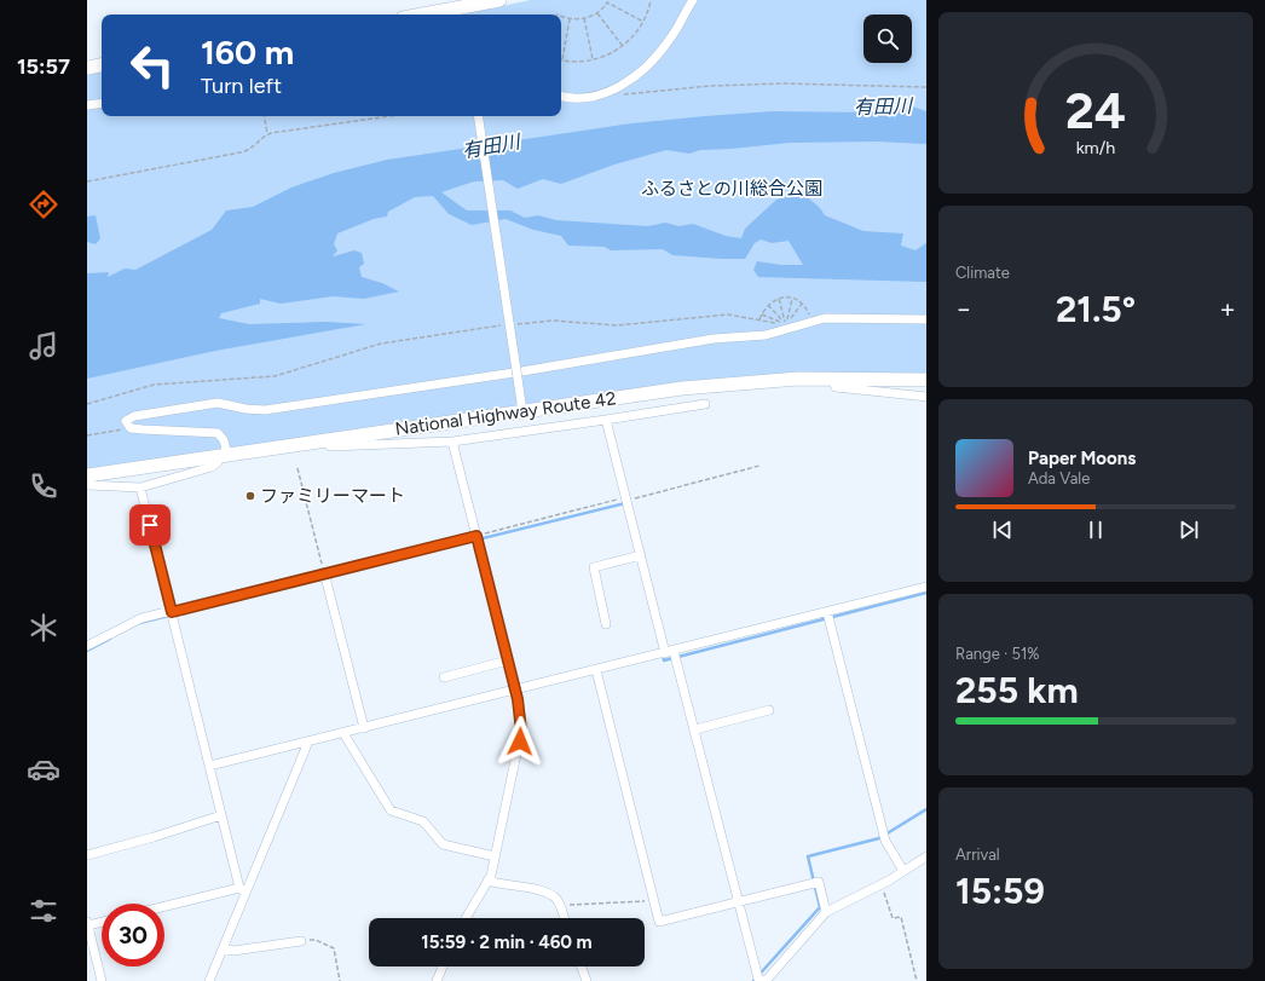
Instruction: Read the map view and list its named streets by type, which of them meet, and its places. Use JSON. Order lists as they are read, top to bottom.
{
  "streets": {
    "highway": ["National Highway Route 42"]
  },
  "water": ["有田川"],
  "parks": ["ふるさとの川総合公園"],
  "places": ["ファミリーマート"],
  "page": {
    "tabs": "15:57",
    "turn": ["160 m", "Turn left"],
    "tile": [
      "Climate",
      ["Range · 51%", "255 km"],
      ["Arrival", "15:59"]
    ],
    "heat": ["−", "21.5°", "+"],
    "song": ["Paper Moons", "Ada Vale"],
    "limit": "30",
    "trip": "15:59 · 2 min · 460 m",
    "gauge": ["24", "km/h"]
  }
}
